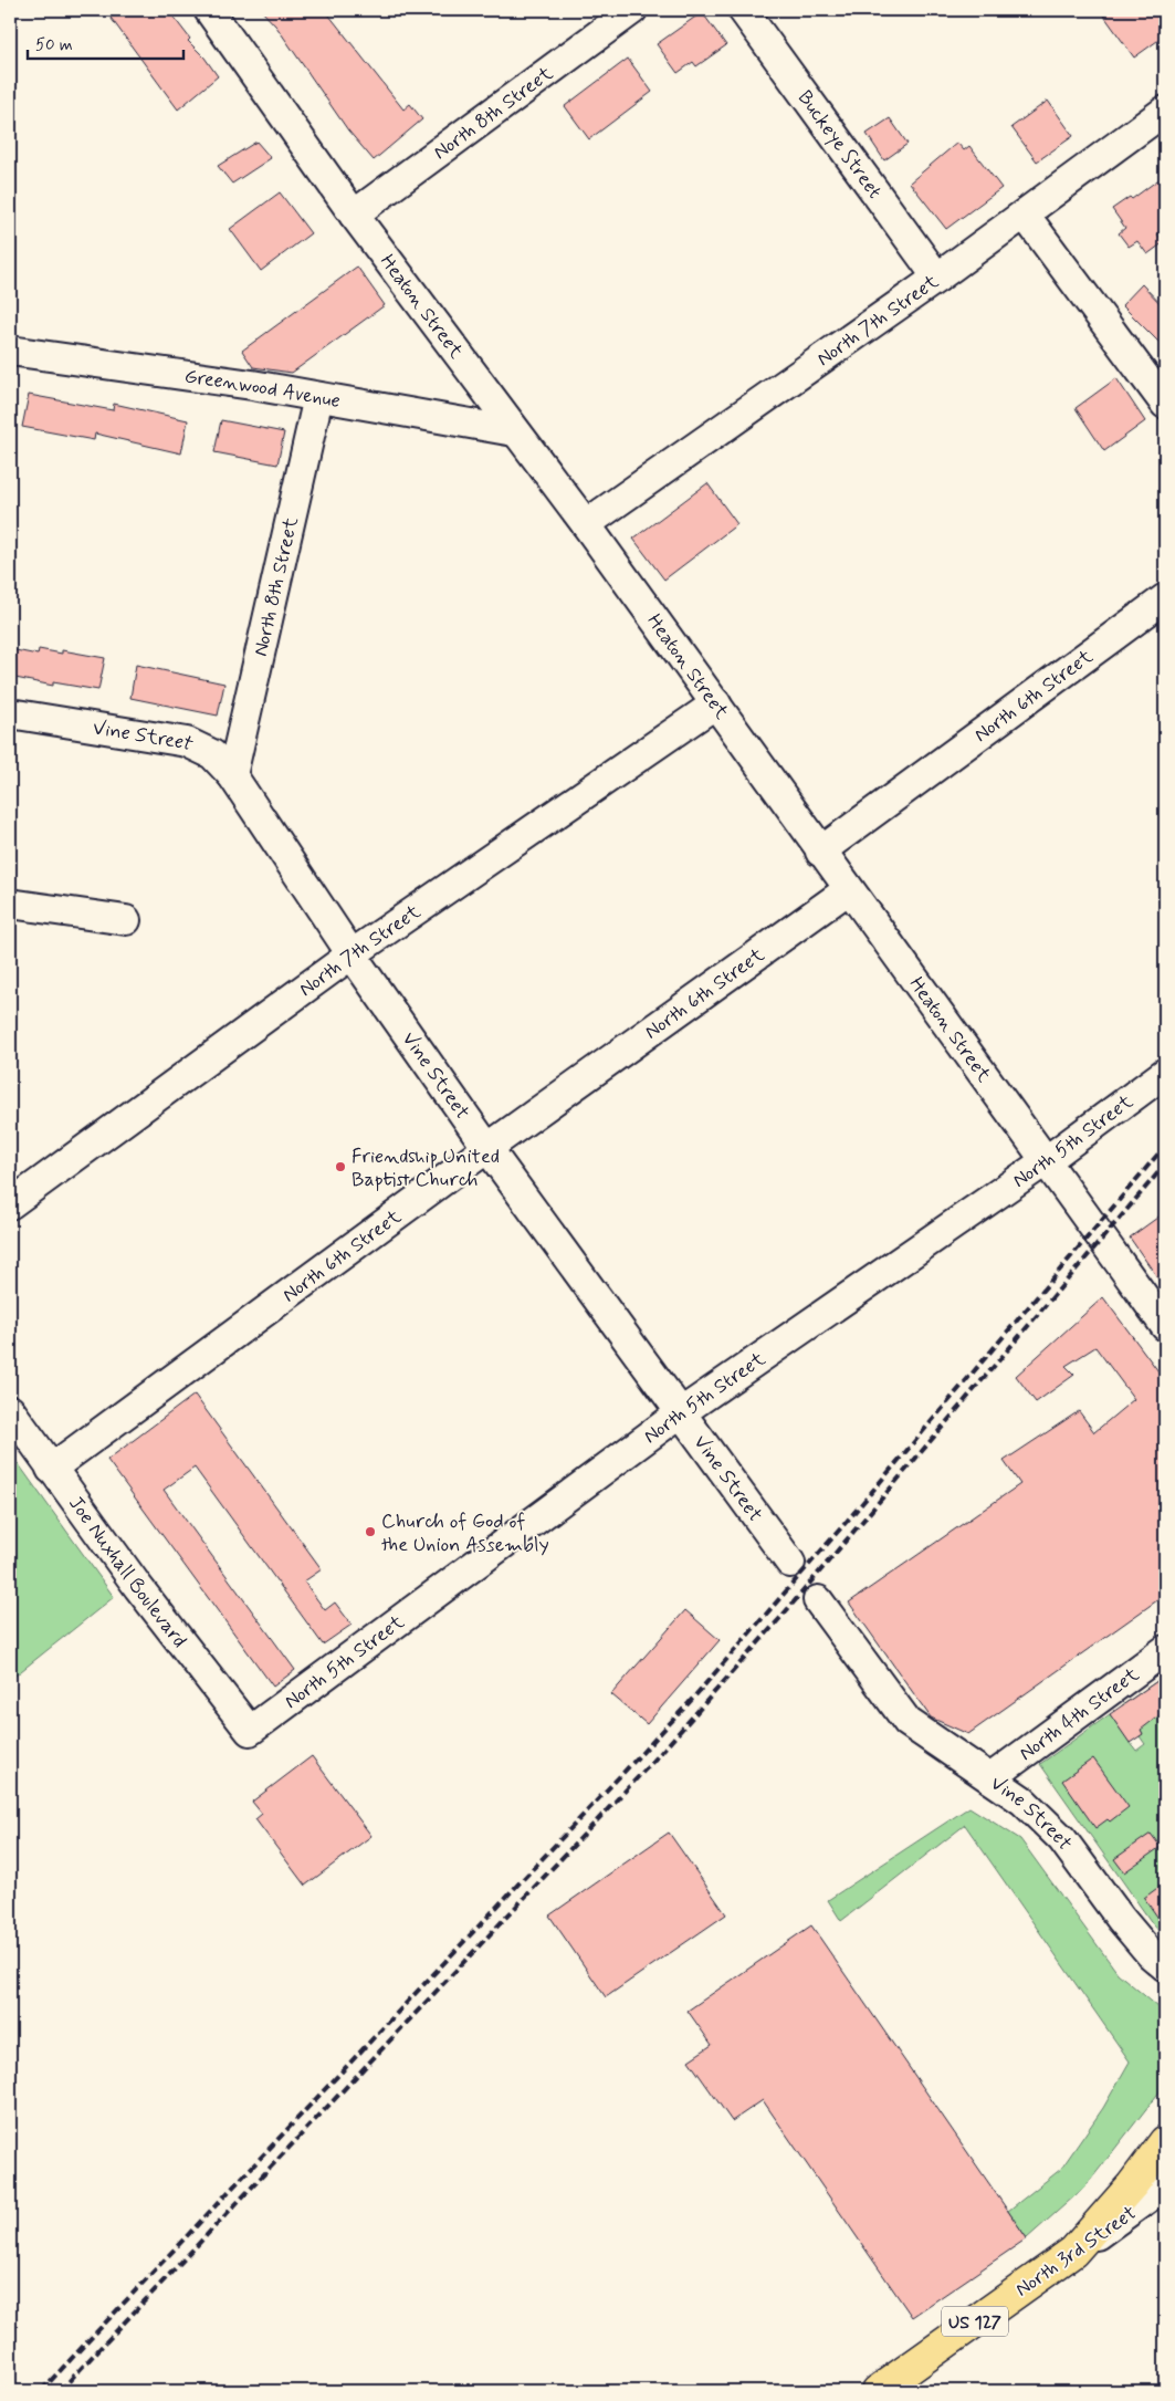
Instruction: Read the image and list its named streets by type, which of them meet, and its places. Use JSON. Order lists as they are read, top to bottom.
{
  "streets": {
    "highway": ["North 3rd Street", "US 127"],
    "street": [
      "North 8th Street",
      "Buckeye Street",
      "Heaton Street",
      "North 7th Street",
      "Greenwood Avenue",
      "North 6th Street",
      "Vine Street",
      "North 5th Street",
      "Joe Nuxhall Boulevard",
      "North 4th Street"
    ]
  },
  "crossings": [
    ["North 8th Street", "Heaton Street"],
    ["North 8th Street", "Greenwood Avenue"],
    ["North 8th Street", "Vine Street"],
    ["Buckeye Street", "North 7th Street"],
    ["Heaton Street", "North 7th Street"],
    ["Heaton Street", "Greenwood Avenue"],
    ["Heaton Street", "North 6th Street"],
    ["Heaton Street", "North 5th Street"],
    ["North 7th Street", "Vine Street"],
    ["North 6th Street", "Vine Street"],
    ["North 6th Street", "Joe Nuxhall Boulevard"],
    ["Vine Street", "North 5th Street"],
    ["Vine Street", "North 4th Street"],
    ["North 5th Street", "Joe Nuxhall Boulevard"],
    ["North 3rd Street", "US 127"]
  ],
  "places": ["Friendship United Baptist Church", "Church of God of the Union Assembly"],
  "scale_bar": "50 m"
}
